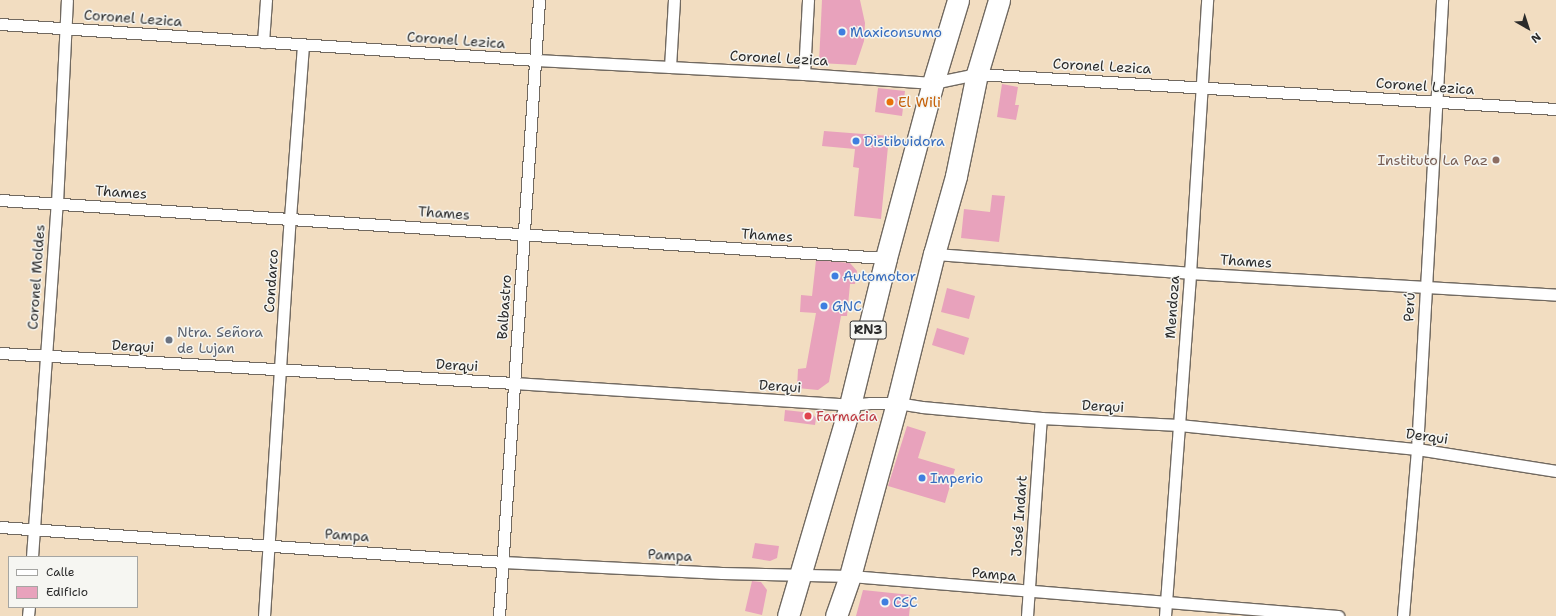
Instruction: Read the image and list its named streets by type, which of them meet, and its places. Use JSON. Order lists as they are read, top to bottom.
{
  "streets": {
    "highway": ["RN3"],
    "street": [
      "Coronel Lezica",
      "Thames",
      "Coronel Moldes",
      "Condarco",
      "Balbastro",
      "Mendoza",
      "Perú",
      "Derqui",
      "José Indart",
      "Pampa"
    ]
  },
  "crossings": [
    ["Coronel Lezica", "Coronel Moldes"],
    ["Coronel Lezica", "Condarco"],
    ["Coronel Lezica", "Balbastro"],
    ["Coronel Lezica", "Mendoza"],
    ["Coronel Lezica", "Perú"],
    ["Coronel Lezica", "RN3"],
    ["Thames", "Coronel Moldes"],
    ["Thames", "Condarco"],
    ["Thames", "Balbastro"],
    ["Thames", "Mendoza"],
    ["Thames", "Perú"],
    ["Thames", "RN3"],
    ["Coronel Moldes", "Derqui"],
    ["Coronel Moldes", "Pampa"],
    ["Condarco", "Derqui"],
    ["Condarco", "Pampa"],
    ["Balbastro", "Derqui"],
    ["Balbastro", "Pampa"],
    ["Mendoza", "Derqui"],
    ["Mendoza", "Pampa"],
    ["Perú", "Derqui"],
    ["RN3", "Derqui"],
    ["RN3", "Pampa"],
    ["Derqui", "José Indart"],
    ["José Indart", "Pampa"]
  ],
  "places": [
    "Maxiconsumo",
    "El Wili",
    "Distibuidora",
    "Instituto La Paz",
    "Automotor",
    "GNC",
    "Ntra. Señora de Lujan",
    "Farmacia",
    "Imperio",
    "CSC"
  ],
  "legend": ["Calle", "Edificio"],
  "north": "bottom right"
}
